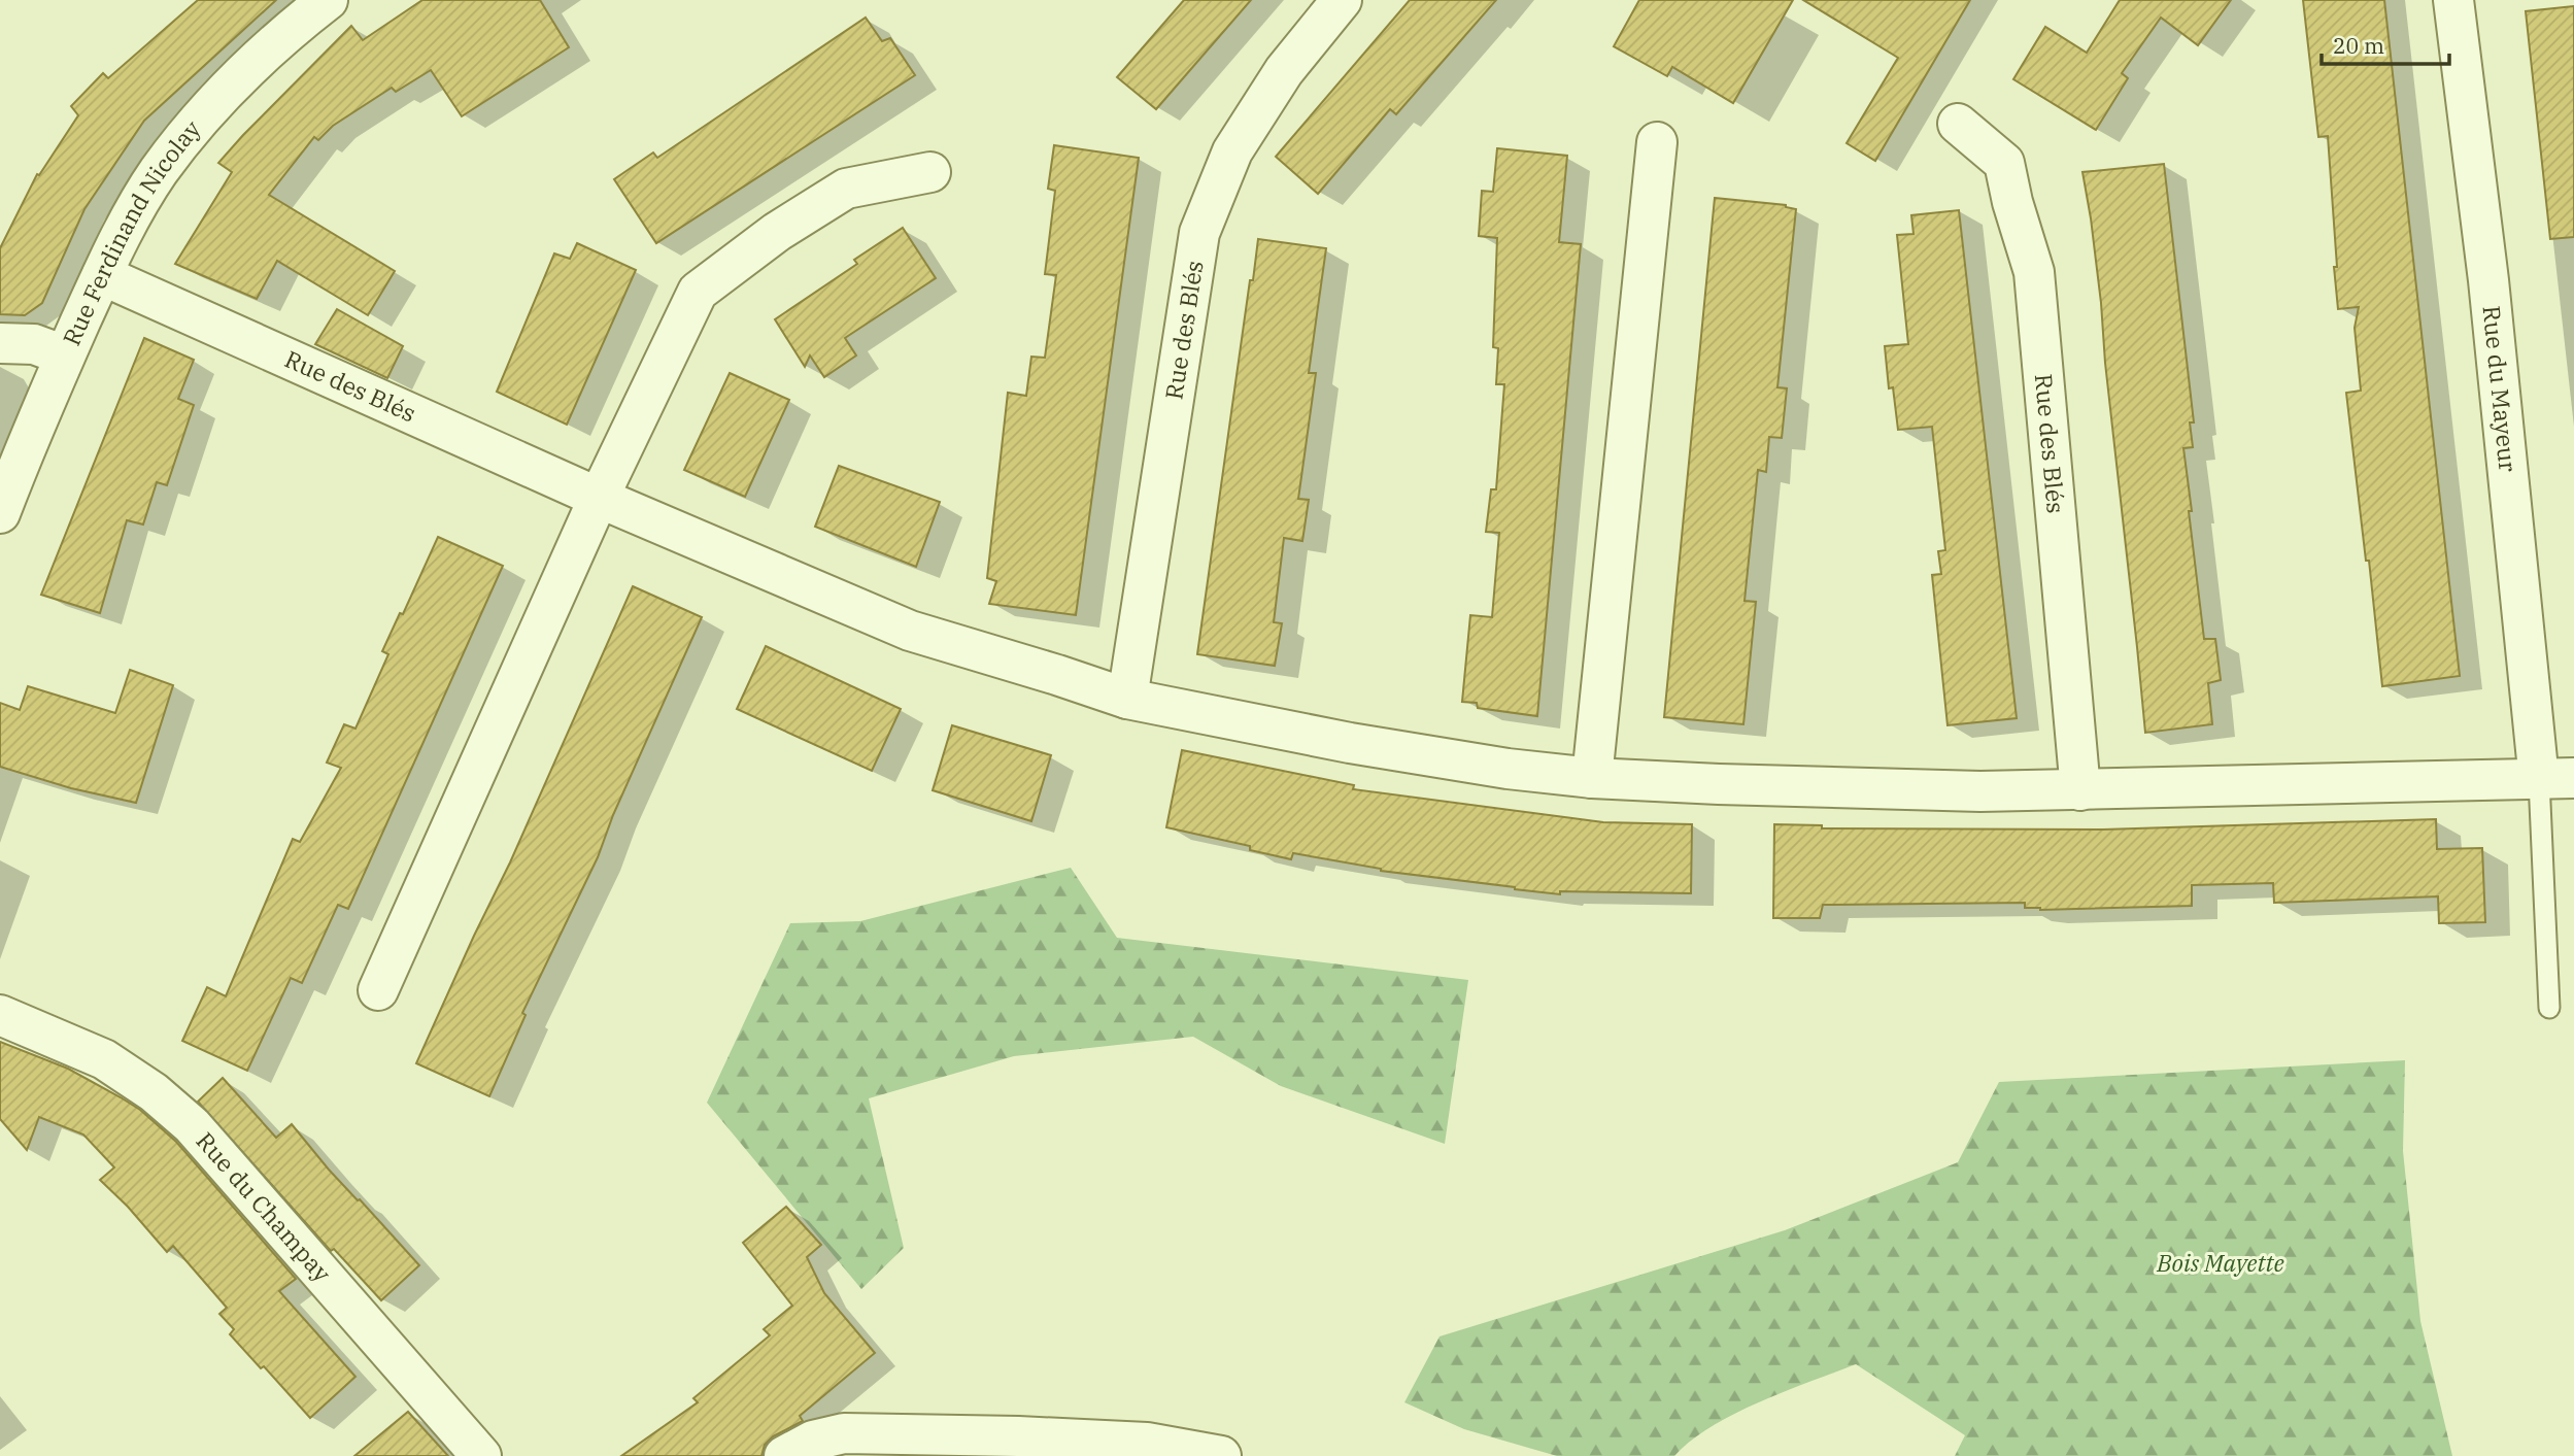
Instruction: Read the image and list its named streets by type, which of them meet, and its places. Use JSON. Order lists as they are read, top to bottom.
{
  "streets": {
    "street": [
      "Rue Ferdinand Nicolay",
      "Rue des Blés",
      "Rue du Mayeur",
      "Rue du Champay"
    ]
  },
  "crossings": [
    ["Rue Ferdinand Nicolay", "Rue des Blés"],
    ["Rue des Blés", "Rue du Mayeur"]
  ],
  "parks": ["Bois Mayette"],
  "scale_bar": "20 m"
}
